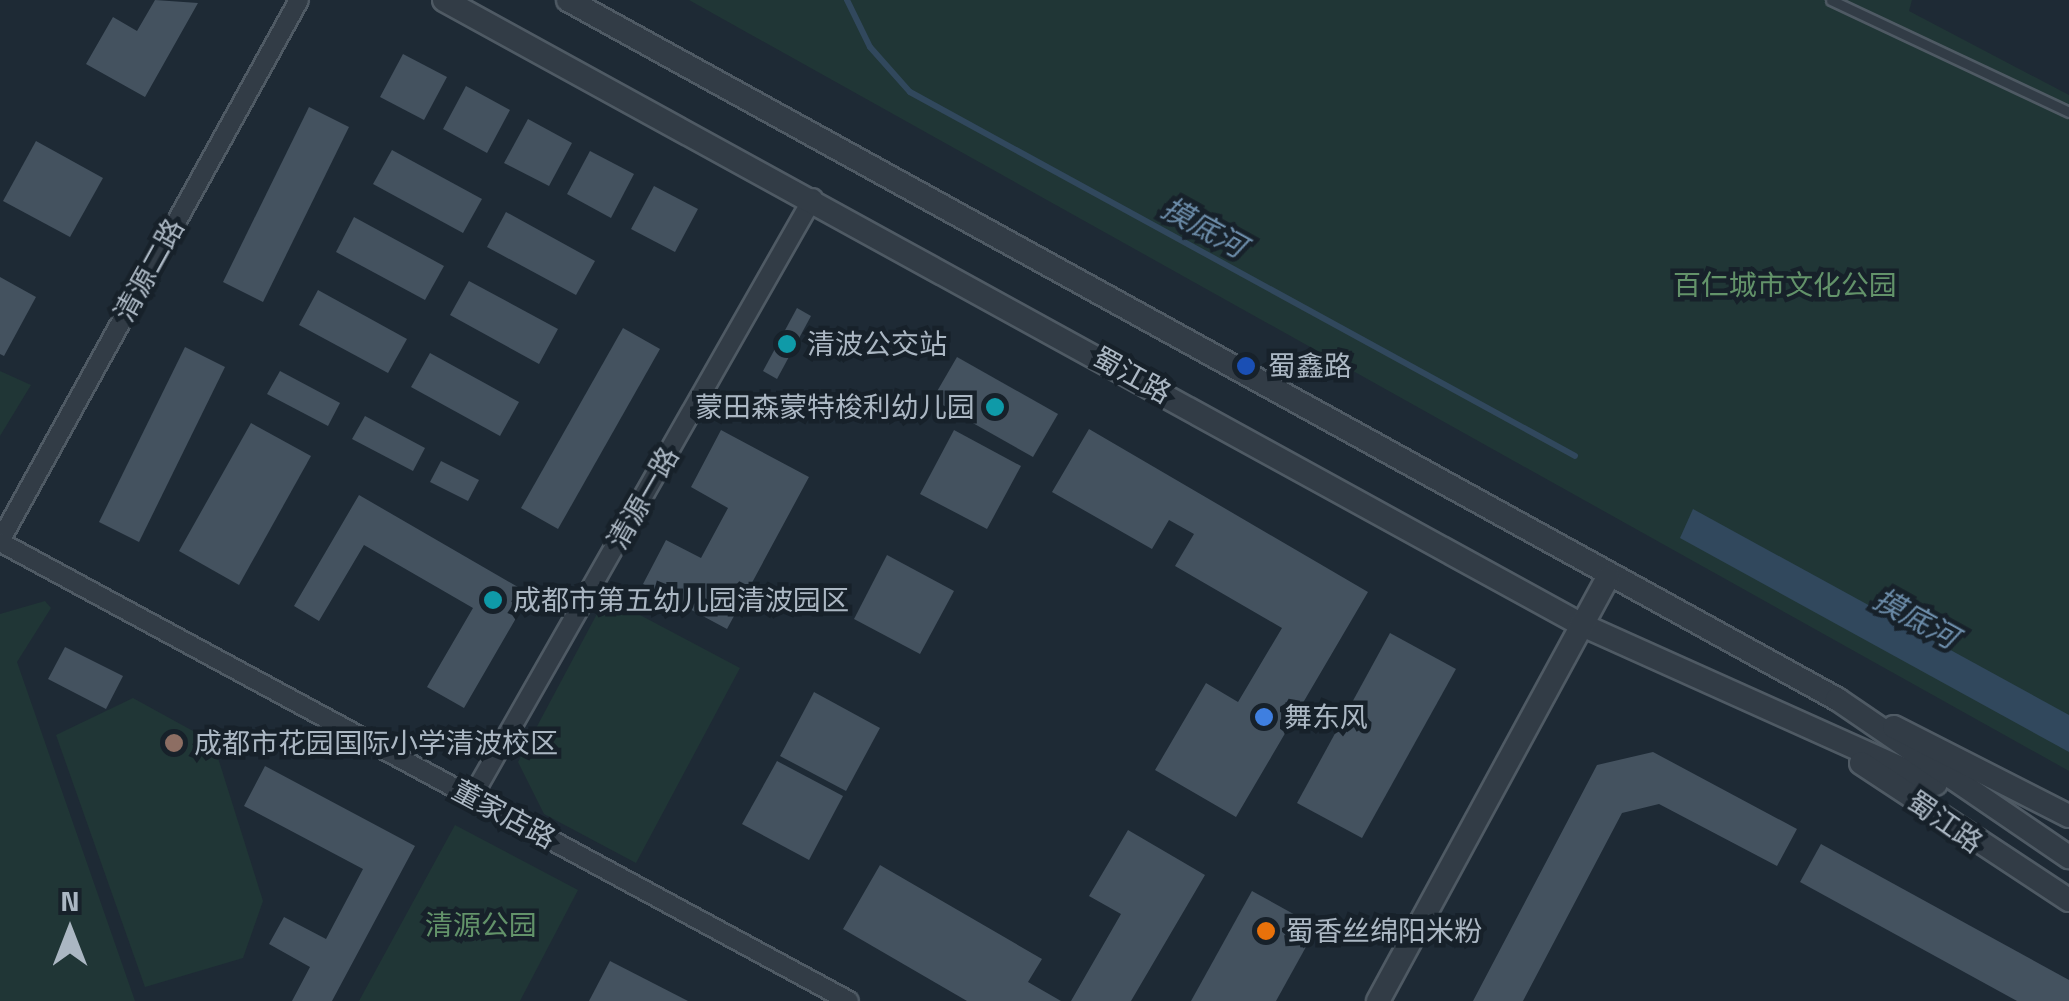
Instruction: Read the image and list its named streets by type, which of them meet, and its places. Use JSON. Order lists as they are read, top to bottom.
{
  "streets": {
    "street": [
      "清源二路",
      "蜀江路",
      "清源一路",
      "董家店路"
    ]
  },
  "crossings": [
    ["清源二路", "董家店路"],
    ["蜀江路", "清源一路"],
    ["清源一路", "董家店路"]
  ],
  "water": ["摸底河"],
  "parks": ["百仁城市文化公园", "清源公园"],
  "places": [
    "清波公交站",
    "蜀鑫路",
    "蒙田森蒙特梭利幼儿园",
    "成都市第五幼儿园清波园区",
    "舞东风",
    "成都市花园国际小学清波校区",
    "蜀香丝绵阳米粉"
  ],
  "north": "top"
}
